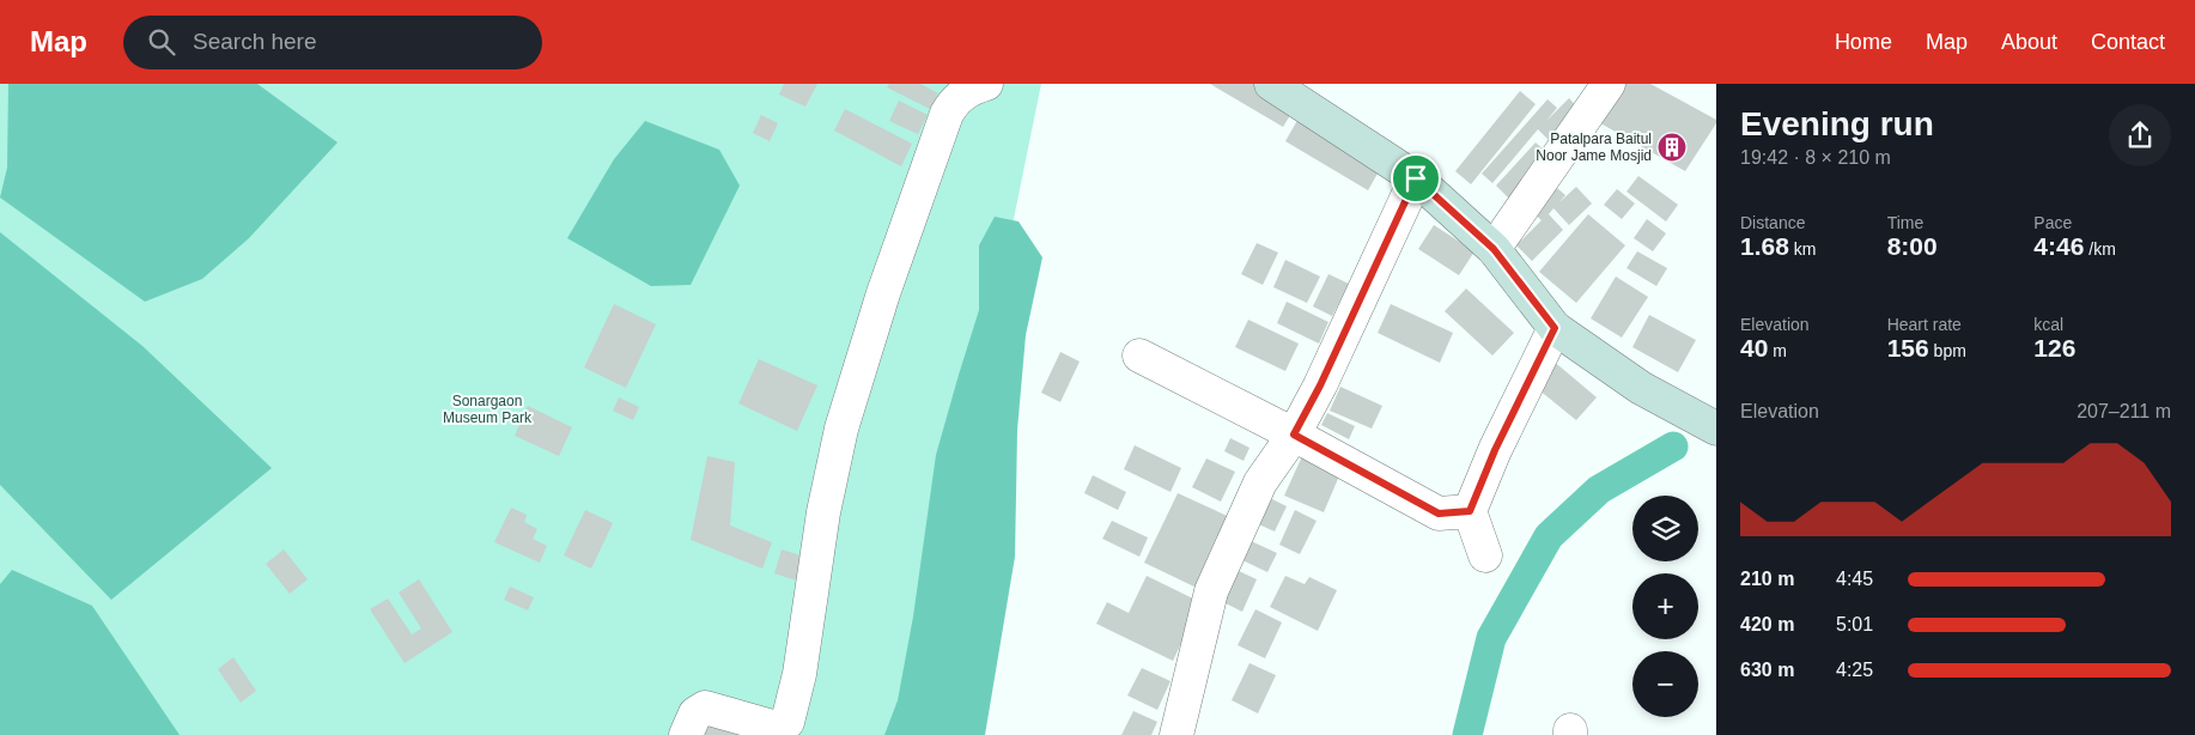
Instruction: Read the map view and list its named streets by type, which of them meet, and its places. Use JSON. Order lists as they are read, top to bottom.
{
  "parks": ["Sonargaon Museum Park"],
  "places": {
    "building": ["Patalpara Baitul Noor Jame Mosjid"]
  },
  "page": {
    "header": "Map",
    "search": "Search here",
    "nav": [
      "Home",
      "Map",
      "About",
      "Contact"
    ],
    "heading": ["Evening run", "19:42 · 8 × 210 m"],
    "stats": [
      ["Distance", "1.68 km"],
      ["Time", "8:00"],
      ["Pace", "4:46 /km"],
      ["Elevation", "40 m"],
      ["Heart rate", "156 bpm"],
      ["kcal", "126"]
    ],
    "chart": ["Elevation", "207–211 m"],
    "map_buttons": ["+", "−"],
    "list": [
      {
        "name": "210 m",
        "note": "4:45"
      },
      {
        "name": "420 m",
        "note": "5:01"
      },
      {
        "name": "630 m",
        "note": "4:25"
      }
    ]
  }
}
